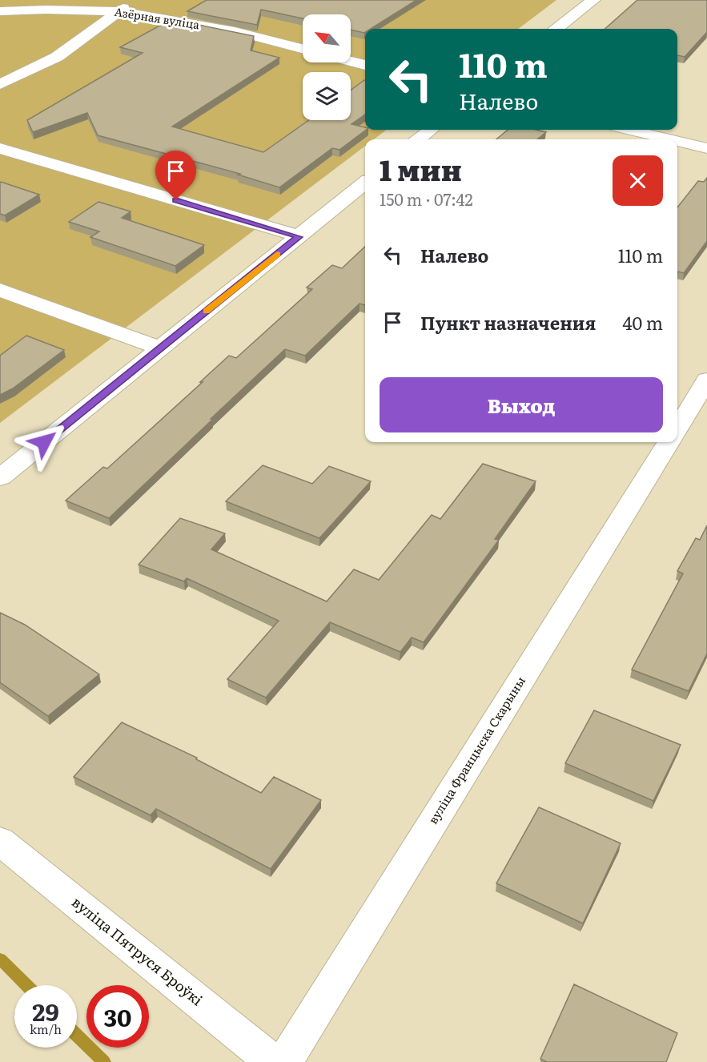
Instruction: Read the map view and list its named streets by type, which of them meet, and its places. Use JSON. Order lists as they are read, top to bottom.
{
  "streets": {
    "street": ["Азёрная вуліца", "вуліца Францыска Скарыны", "вуліца Пятруся Броўкі"]
  },
  "north": "top left",
  "page": {
    "turn": ["110 m", "Налево"],
    "heading": ["1 мин", "150 m · 07:42"],
    "list": [
      {
        "name": "Налево",
        "value": "110 m"
      },
      {
        "name": "Пункт назначения",
        "value": "40 m"
      }
    ],
    "buttons": "Выход",
    "speed": "29 km/h",
    "limit": "30"
  }
}
